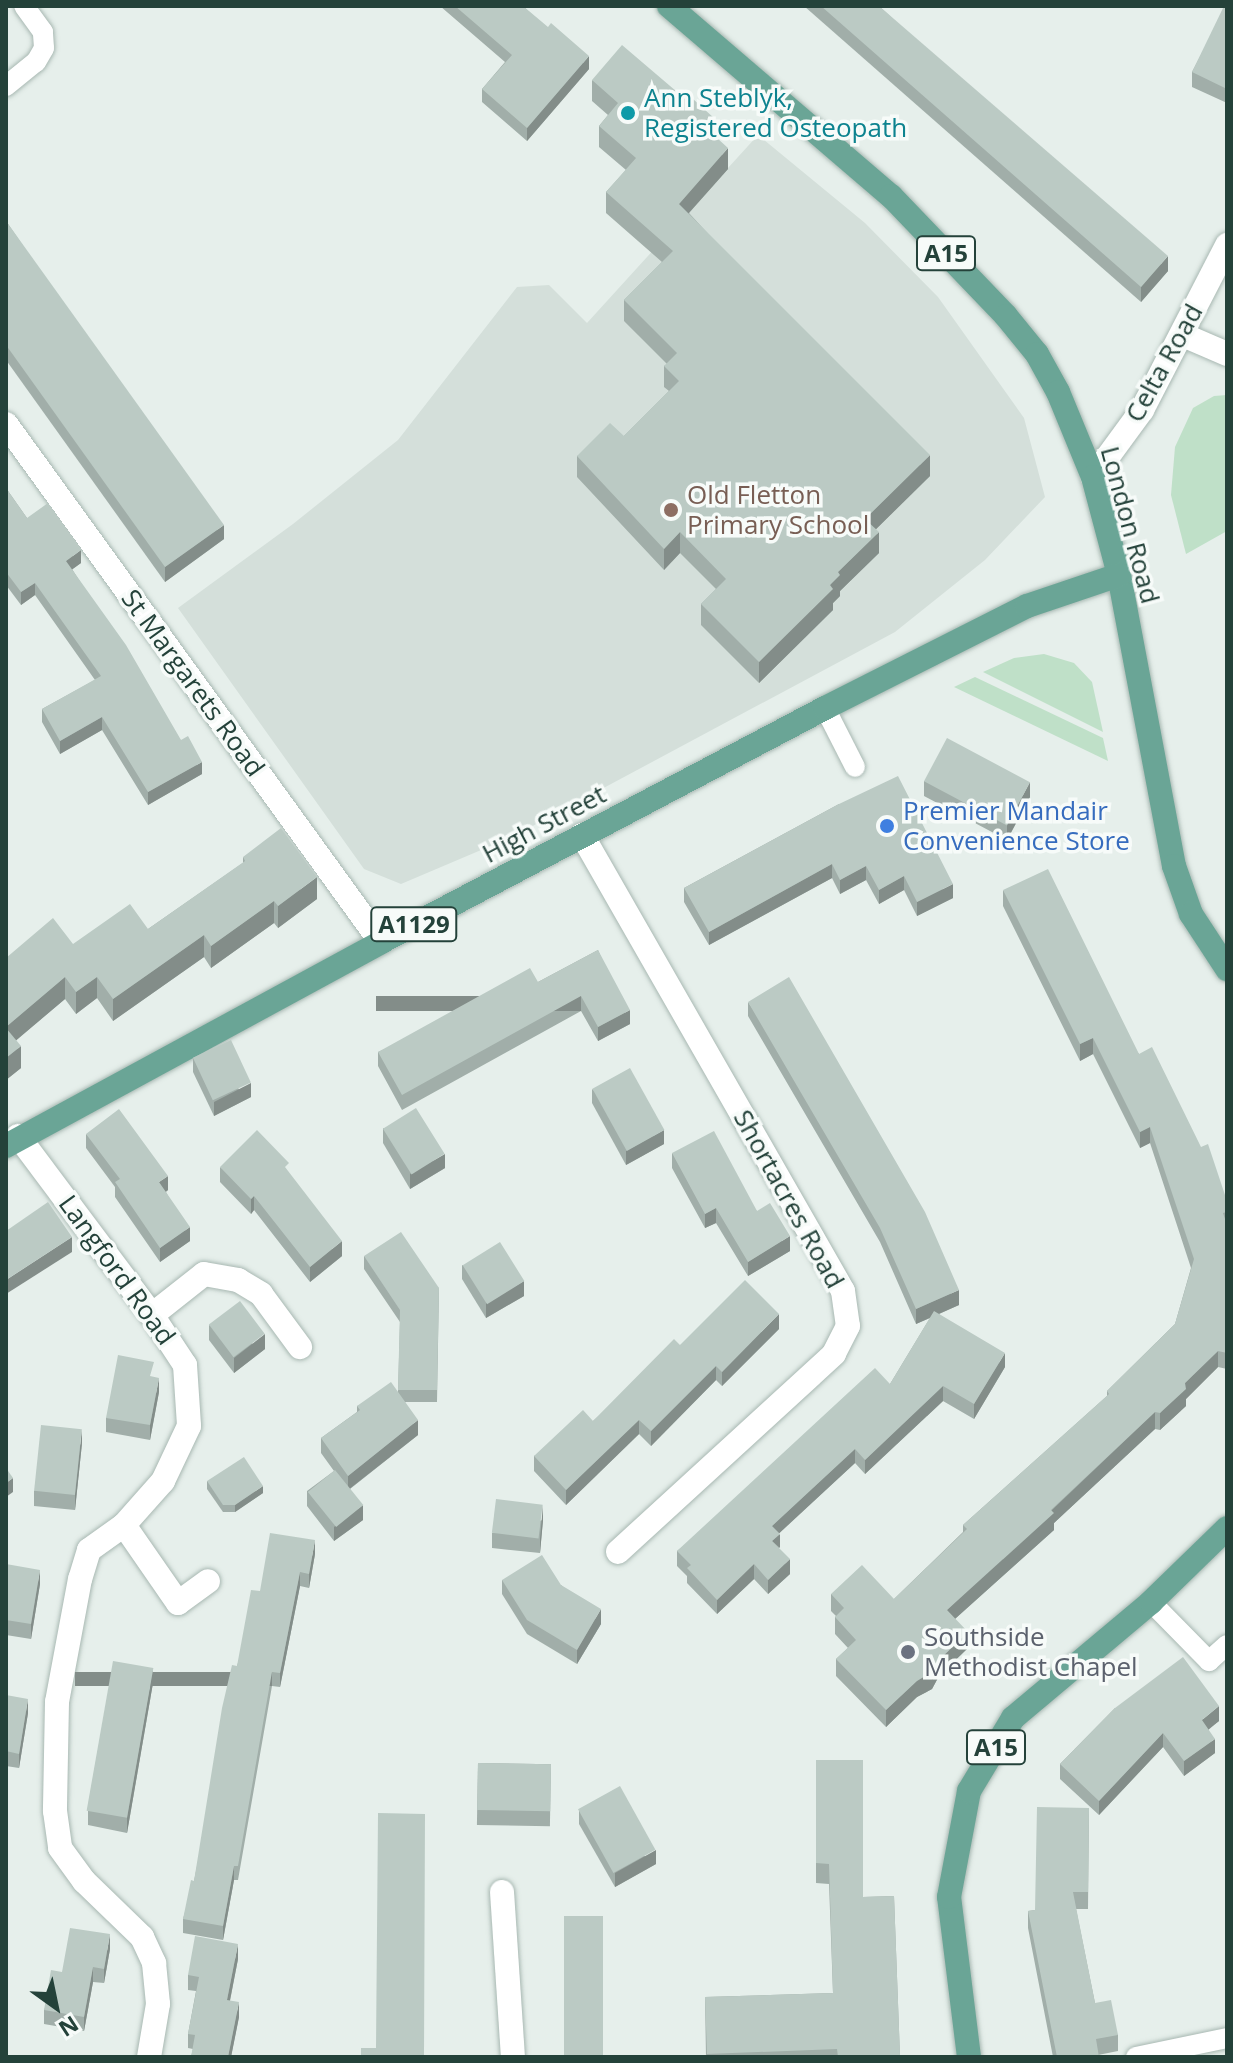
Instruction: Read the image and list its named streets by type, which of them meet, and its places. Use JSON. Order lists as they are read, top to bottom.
{
  "streets": {
    "main road": [
      "A15",
      "London Road",
      "High Street",
      "A1129"
    ],
    "street": [
      "Celta Road",
      "St Margarets Road",
      "Shortacres Road",
      "Langford Road"
    ]
  },
  "crossings": [
    ["Celta Road", "London Road"],
    ["London Road", "High Street"],
    ["St Margarets Road", "High Street"],
    ["High Street", "Shortacres Road"],
    ["High Street", "Langford Road"]
  ],
  "places": [
    "Ann Steblyk, Registered Osteopath",
    "Old Fletton Primary School",
    "Premier Mandair Convenience Store",
    "Southside Methodist Chapel"
  ],
  "north": "bottom right"
}
